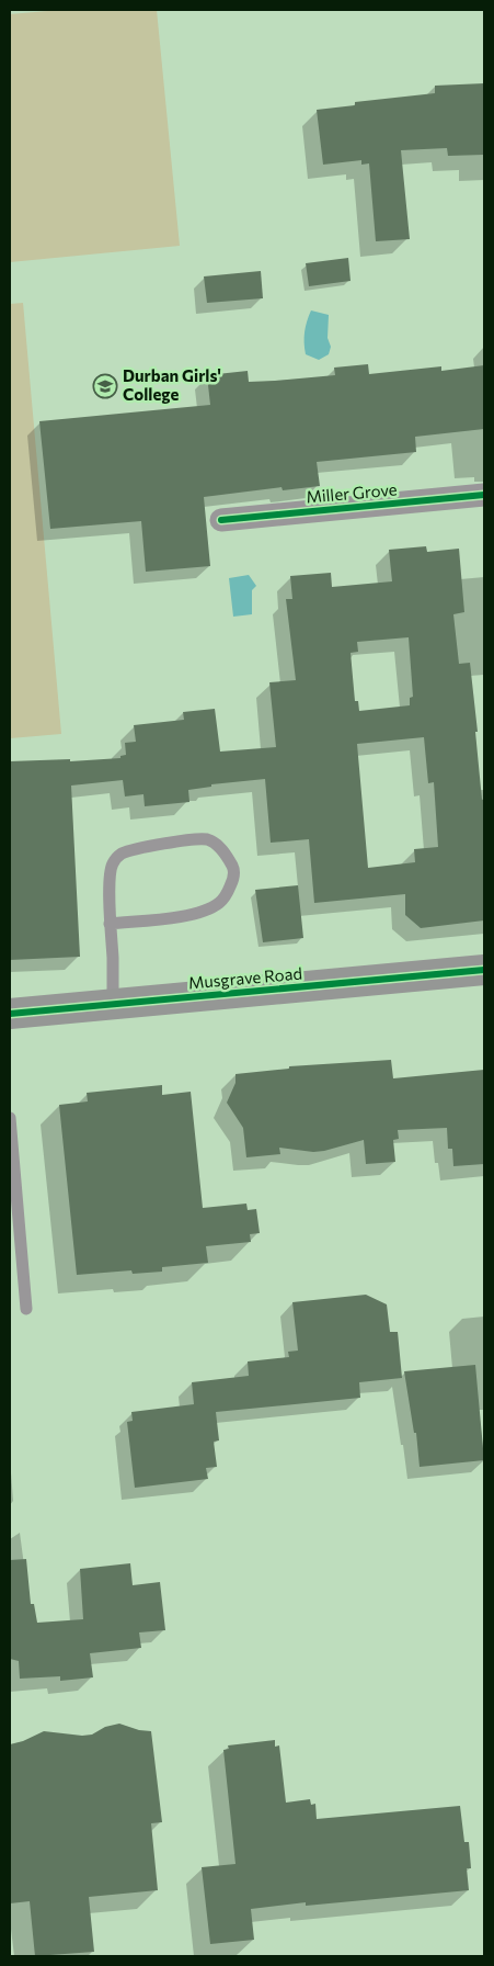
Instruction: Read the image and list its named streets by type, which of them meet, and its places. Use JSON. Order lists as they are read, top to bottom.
{
  "streets": {
    "street": ["Miller Grove", "Musgrave Road"]
  },
  "places": {
    "school or university": ["Durban Girls' College"]
  }
}
